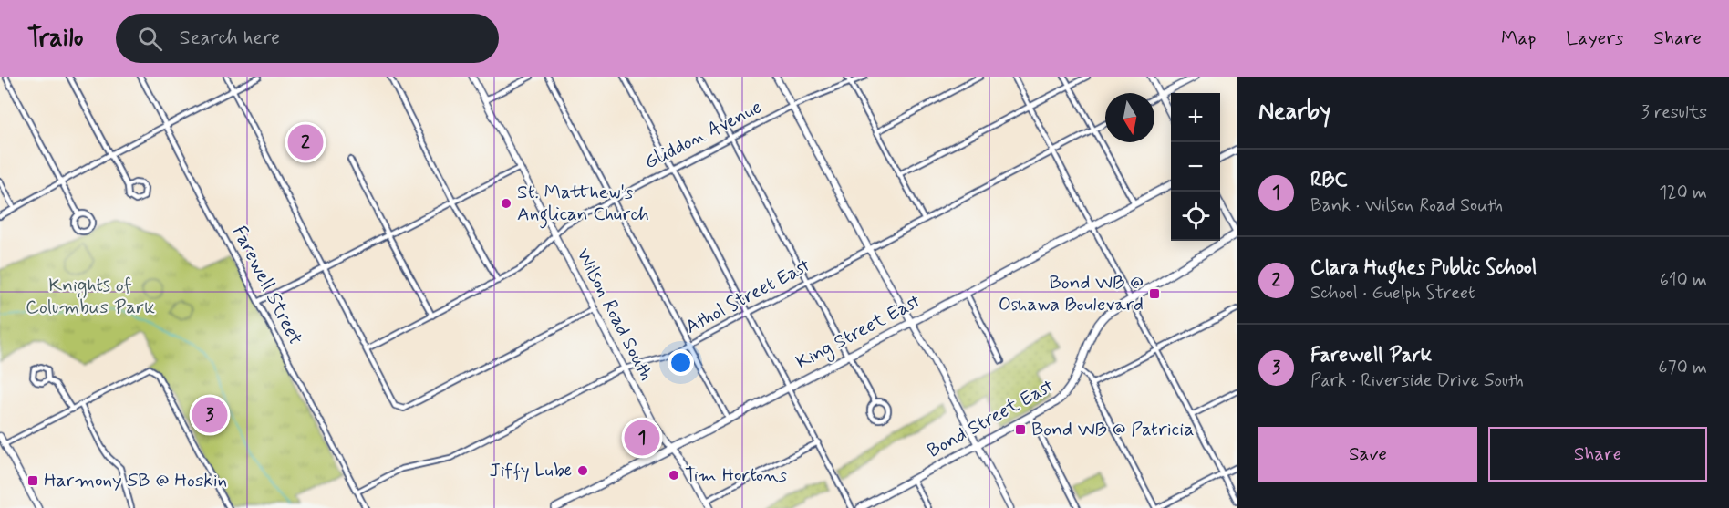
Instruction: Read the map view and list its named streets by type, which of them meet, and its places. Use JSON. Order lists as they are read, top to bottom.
{
  "streets": {
    "main road": ["Wilson Road South", "King Street East", "Bond Street East"],
    "street": ["Gliddon Avenue", "Farewell Street", "Athol Street East"]
  },
  "crossings": [
    ["Gliddon Avenue", "Wilson Road South"],
    ["Farewell Street", "Athol Street East"],
    ["Athol Street East", "Wilson Road South"],
    ["Wilson Road South", "King Street East"]
  ],
  "parks": ["Knights of Columbus Park"],
  "places": {
    "other": ["St. Matthew's Anglican Church", "Jiffy Lube", "Tim Hortons"],
    "transit": ["Bond WB @ Oshawa Boulevard", "Bond WB @ Patricia", "Harmony SB @ Hoskin"]
  },
  "north": "bottom",
  "page": {
    "header": "Trailo",
    "search": "Search here",
    "nav": ["Map", "Layers", "Share"],
    "heading": ["Nearby", "3 results"],
    "map_buttons": ["+", "−"],
    "pins": ["2", "3", "1"],
    "list": [
      {
        "mark": "1",
        "name": "RBC",
        "note": "Bank · Wilson Road South",
        "value": "120 m"
      },
      {
        "mark": "2",
        "name": "Clara Hughes Public School",
        "note": "School · Guelph Street",
        "value": "610 m"
      },
      {
        "mark": "3",
        "name": "Farewell Park",
        "note": "Park · Riverside Drive South",
        "value": "670 m"
      }
    ],
    "buttons": ["Save", "Share"]
  }
}
